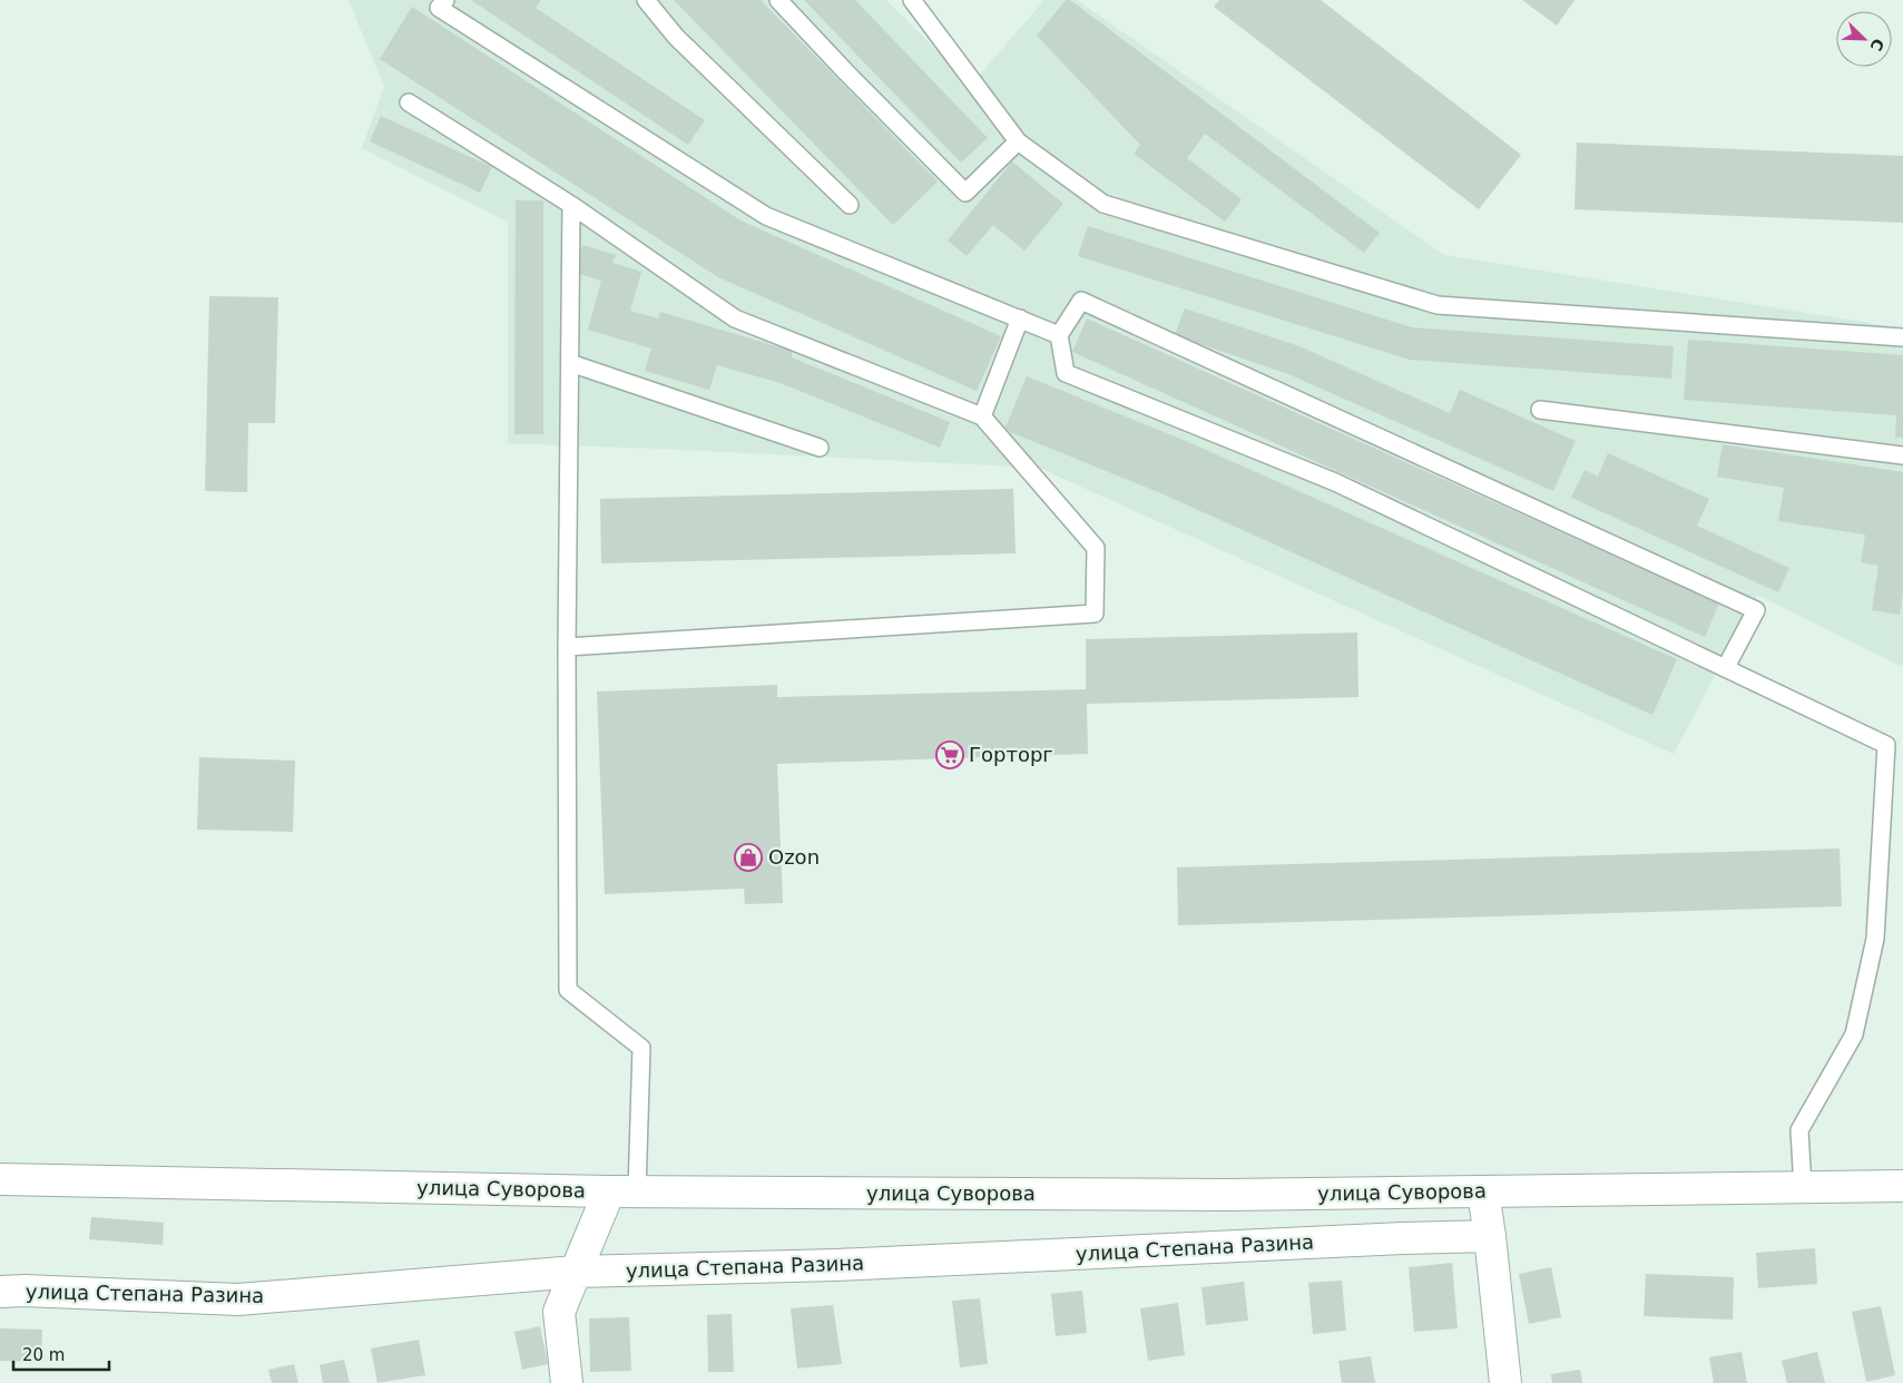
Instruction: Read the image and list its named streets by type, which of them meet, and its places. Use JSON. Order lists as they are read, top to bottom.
{
  "streets": {
    "street": ["улица Суворова", "улица Степана Разина"]
  },
  "places": {
    "supermarket": ["Горторг"],
    "shop": ["Ozon"]
  },
  "scale_bar": "20 m",
  "north": "bottom right"
}
